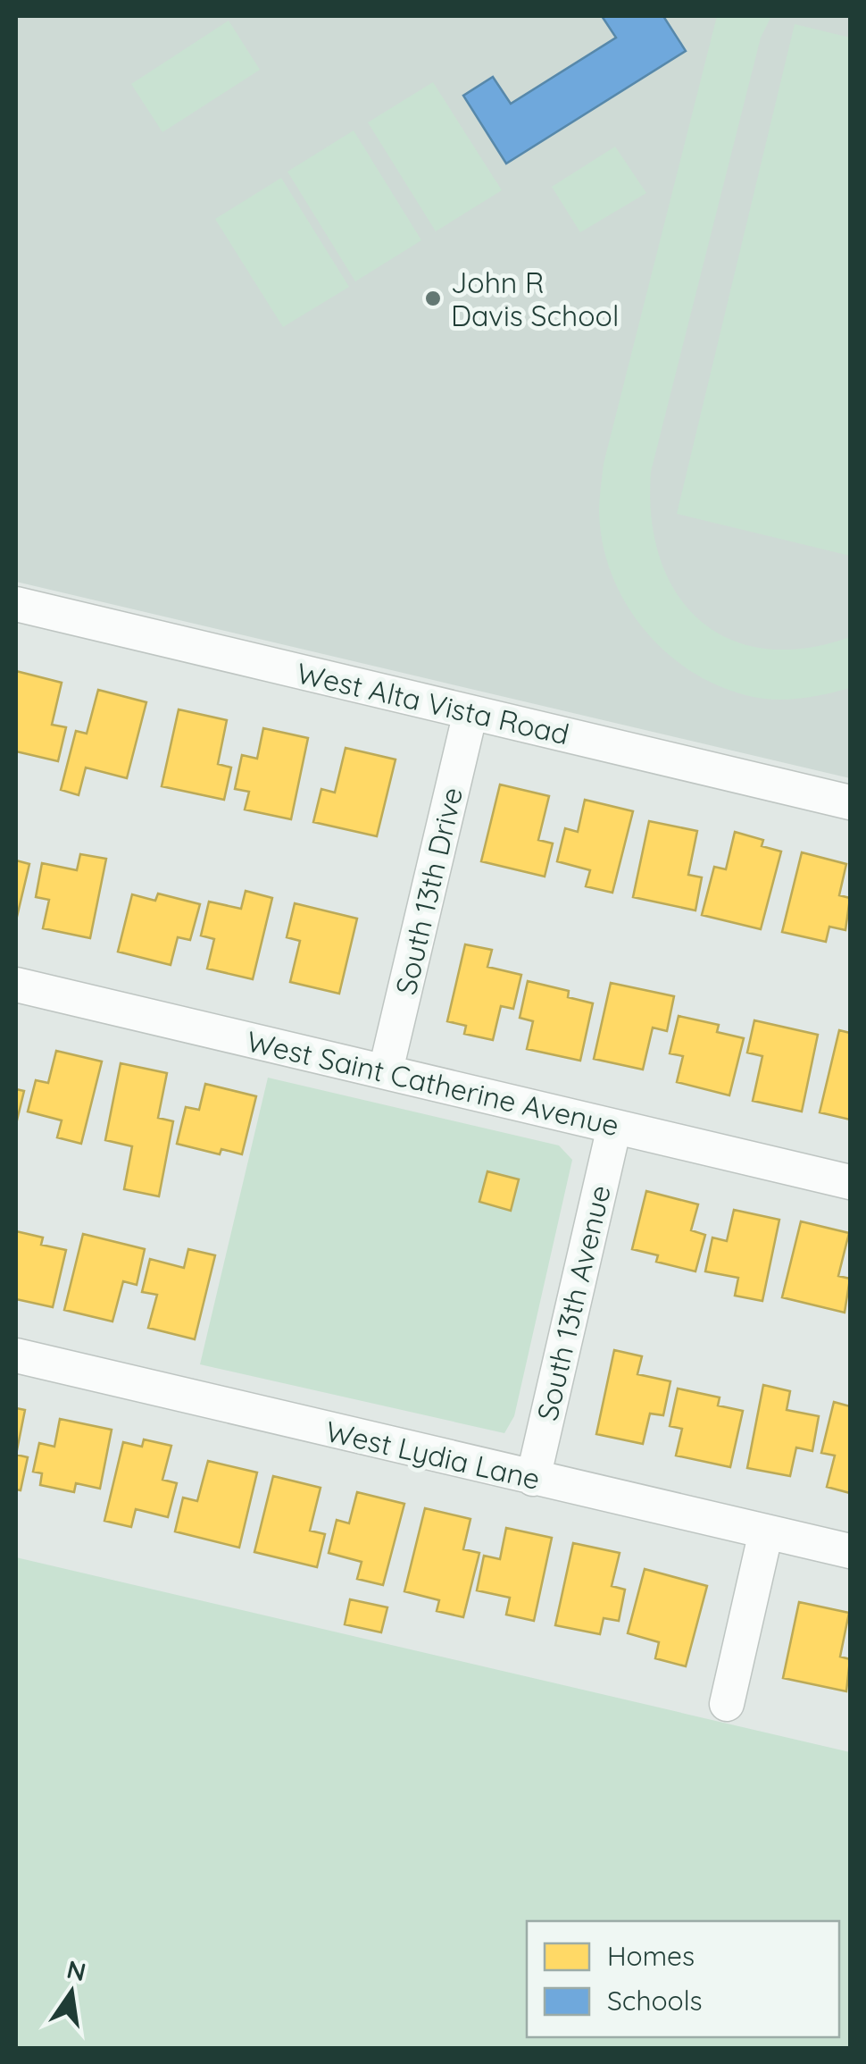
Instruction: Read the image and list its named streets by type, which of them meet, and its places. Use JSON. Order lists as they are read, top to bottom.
{
  "streets": {
    "street": [
      "West Alta Vista Road",
      "South 13th Drive",
      "West Saint Catherine Avenue",
      "South 13th Avenue",
      "West Lydia Lane"
    ]
  },
  "crossings": [
    ["West Alta Vista Road", "South 13th Drive"],
    ["South 13th Drive", "West Saint Catherine Avenue"],
    ["West Saint Catherine Avenue", "South 13th Avenue"],
    ["South 13th Avenue", "West Lydia Lane"]
  ],
  "places": ["John R Davis School"],
  "legend": ["Homes", "Schools"],
  "north": "top"
}
